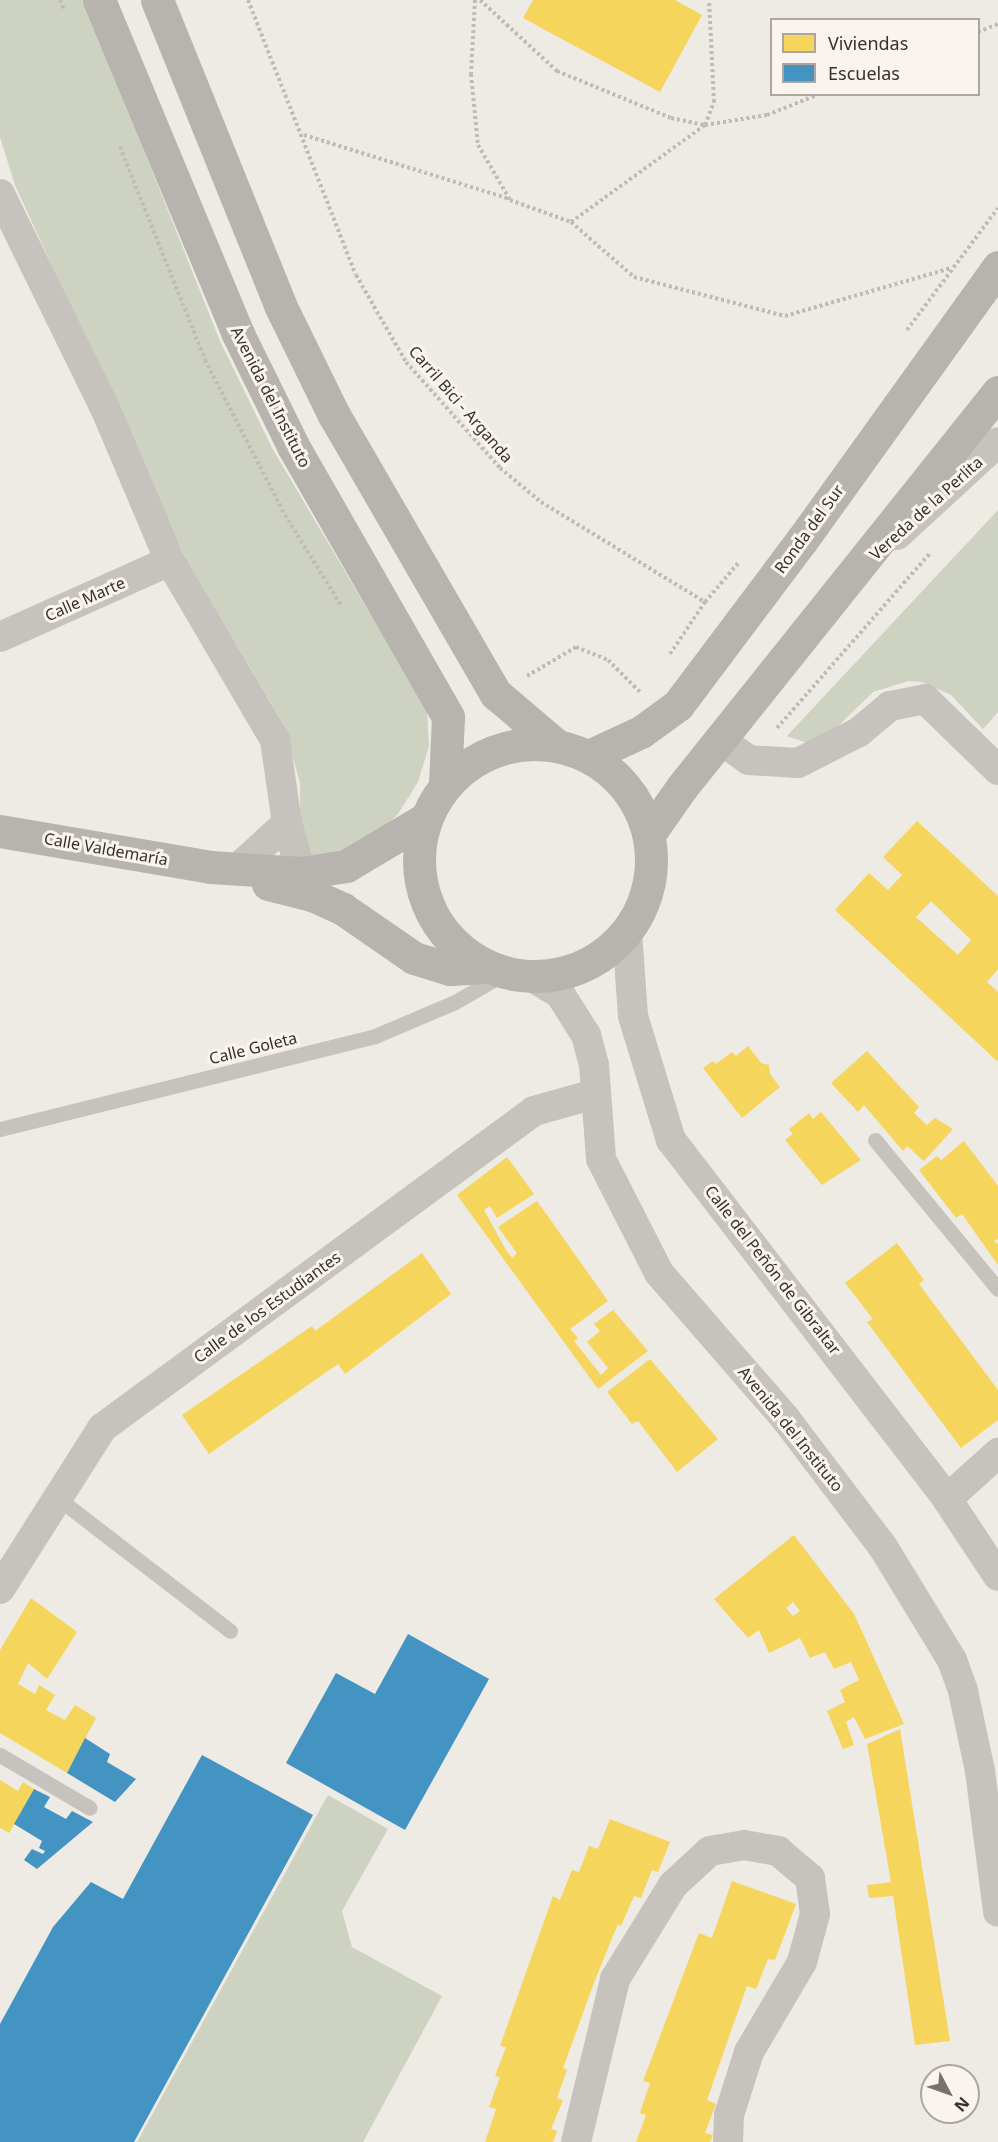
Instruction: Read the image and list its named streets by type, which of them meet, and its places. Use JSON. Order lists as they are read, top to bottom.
{
  "streets": {
    "main road": ["Avenida del Instituto", "Ronda del Sur", "Calle Valdemaría"],
    "street": [
      "Vereda de la Perlita",
      "Calle Marte",
      "Calle del Peñón de Gibraltar",
      "Calle de los Estudiantes"
    ],
    "lane": ["Calle Goleta"],
    "path": ["Carril Bici - Arganda"]
  },
  "crossings": [
    ["Avenida del Instituto", "Calle Valdemaría"],
    ["Avenida del Instituto", "Calle Goleta"],
    ["Avenida del Instituto", "Calle de los Estudiantes"],
    ["Calle Valdemaría", "Calle Goleta"],
    ["Calle Valdemaría", "Calle del Peñón de Gibraltar"]
  ],
  "legend": ["Viviendas", "Escuelas"],
  "north": "bottom right"
}
